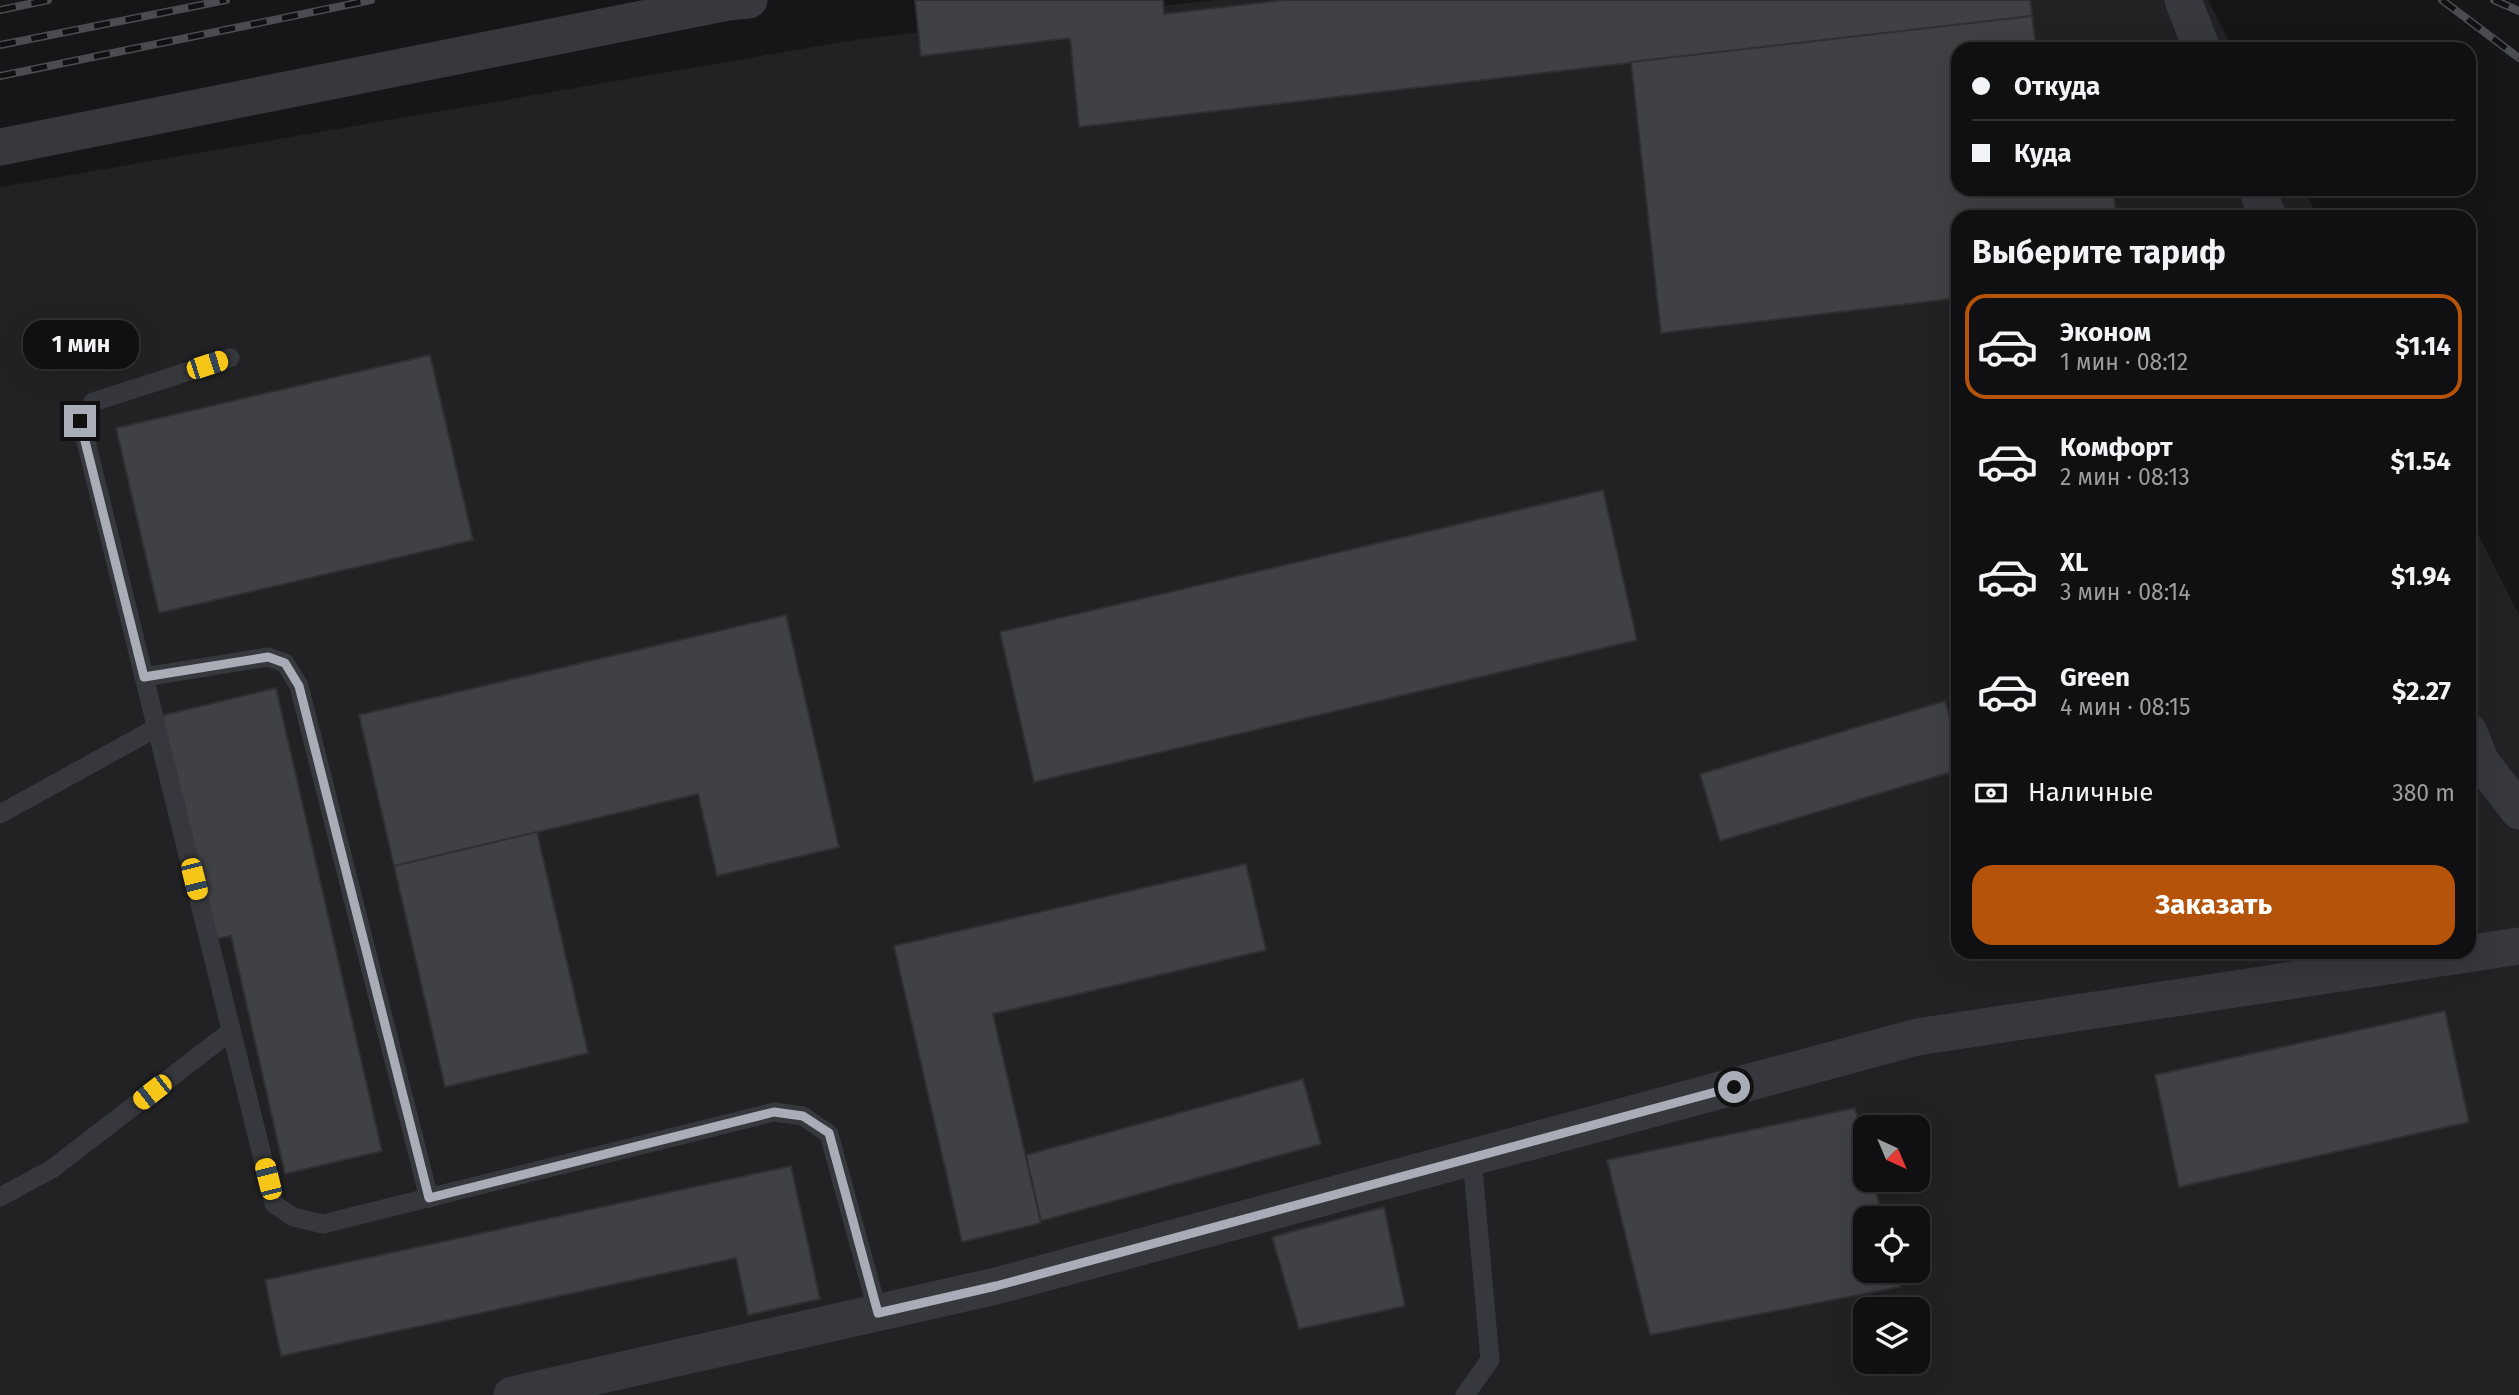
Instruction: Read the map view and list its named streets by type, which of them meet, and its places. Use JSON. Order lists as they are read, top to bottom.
{
  "north": "bottom right",
  "page": {
    "banner": ["Откуда", "Куда"],
    "heading": "Выберите тариф",
    "list": [
      {
        "name": "Эконом",
        "note": "1 мин · 08:12",
        "value": "$1.14"
      },
      {
        "name": "Комфорт",
        "note": "2 мин · 08:13",
        "value": "$1.54"
      },
      {
        "name": "XL",
        "note": "3 мин · 08:14",
        "value": "$1.94"
      },
      {
        "name": "Green",
        "note": "4 мин · 08:15",
        "value": "$2.27"
      }
    ],
    "bubble": "1 мин",
    "pay": ["Наличные", "380 m"],
    "buttons": "Заказать"
  }
}
